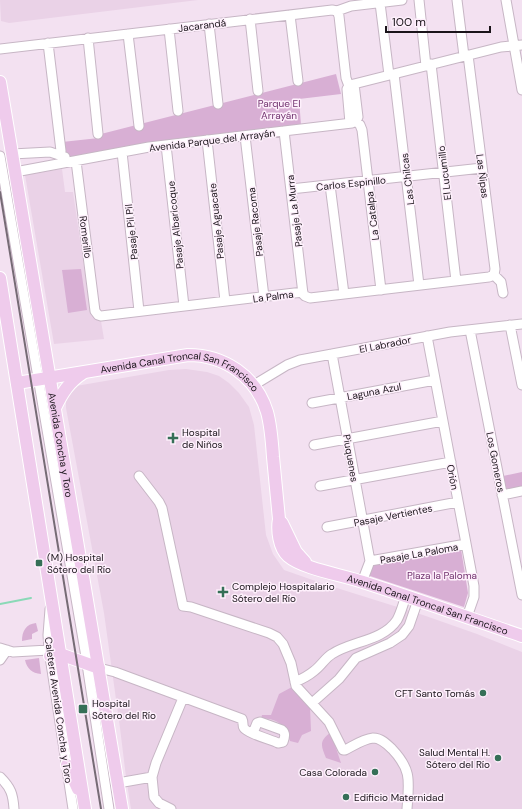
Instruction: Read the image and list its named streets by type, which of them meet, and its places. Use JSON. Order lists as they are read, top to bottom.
{
  "streets": {
    "main road": ["Avenida Canal Troncal San Francisco", "Avenida Concha y Toro"],
    "street": [
      "Jacarandá",
      "Avenida Parque del Arrayán",
      "El Lucumillo",
      "Las Ñipas",
      "Las Chilcas",
      "Carlos Espinillo",
      "Pasaje La Murra",
      "La Catalpa",
      "Pasaje Aguacate",
      "Pasaje Racoma",
      "Pasaje Albaricoque",
      "Pasaje Pil Pil",
      "Romerillo",
      "La Palma",
      "El Labrador",
      "Laguna Azul",
      "Piuquenes",
      "Los Gomeros",
      "Orión",
      "Pasaje Vertientes",
      "Pasaje La Paloma",
      "Caletera Avenida Concha y Toro"
    ]
  },
  "crossings": [
    ["Jacarandá", "Las Chilcas"],
    ["Avenida Parque del Arrayán", "Pasaje La Murra"],
    ["Avenida Parque del Arrayán", "La Catalpa"],
    ["Avenida Parque del Arrayán", "Pasaje Aguacate"],
    ["Avenida Parque del Arrayán", "Pasaje Racoma"],
    ["Avenida Parque del Arrayán", "Pasaje Albaricoque"],
    ["Avenida Parque del Arrayán", "Pasaje Pil Pil"],
    ["Avenida Parque del Arrayán", "Romerillo"],
    ["Avenida Parque del Arrayán", "Avenida Concha y Toro"],
    ["El Lucumillo", "Carlos Espinillo"],
    ["El Lucumillo", "La Palma"],
    ["Las Ñipas", "Carlos Espinillo"],
    ["Las Ñipas", "La Palma"],
    ["Las Chilcas", "Carlos Espinillo"],
    ["Las Chilcas", "La Palma"],
    ["Carlos Espinillo", "Pasaje La Murra"],
    ["Carlos Espinillo", "La Catalpa"],
    ["Pasaje La Murra", "La Palma"],
    ["La Catalpa", "La Palma"],
    ["Pasaje Aguacate", "La Palma"],
    ["Pasaje Racoma", "La Palma"],
    ["Pasaje Albaricoque", "La Palma"],
    ["Pasaje Pil Pil", "La Palma"],
    ["Romerillo", "La Palma"],
    ["El Labrador", "Avenida Canal Troncal San Francisco"],
    ["El Labrador", "Piuquenes"],
    ["El Labrador", "Los Gomeros"],
    ["El Labrador", "Orión"],
    ["Avenida Canal Troncal San Francisco", "Avenida Concha y Toro"],
    ["Avenida Canal Troncal San Francisco", "Orión"],
    ["Avenida Canal Troncal San Francisco", "Pasaje La Paloma"],
    ["Laguna Azul", "Piuquenes"],
    ["Laguna Azul", "Orión"],
    ["Piuquenes", "Pasaje Vertientes"],
    ["Piuquenes", "Pasaje La Paloma"],
    ["Orión", "Pasaje Vertientes"],
    ["Orión", "Pasaje La Paloma"]
  ],
  "parks": ["Parque El Arrayán", "Plaza la Paloma"],
  "places": {
    "health": ["Hospital de Niños", "Complejo Hospitalario Sótero del Río"],
    "transit": ["(M) Hospital Sótero del Río", "Hospital Sótero del Río"],
    "other": [
      "CFT Santo Tomás",
      "Salud Mental H. Sótero del Río",
      "Casa Colorada",
      "Edificio Maternidad"
    ]
  },
  "scale_bar": "100 m"
}
